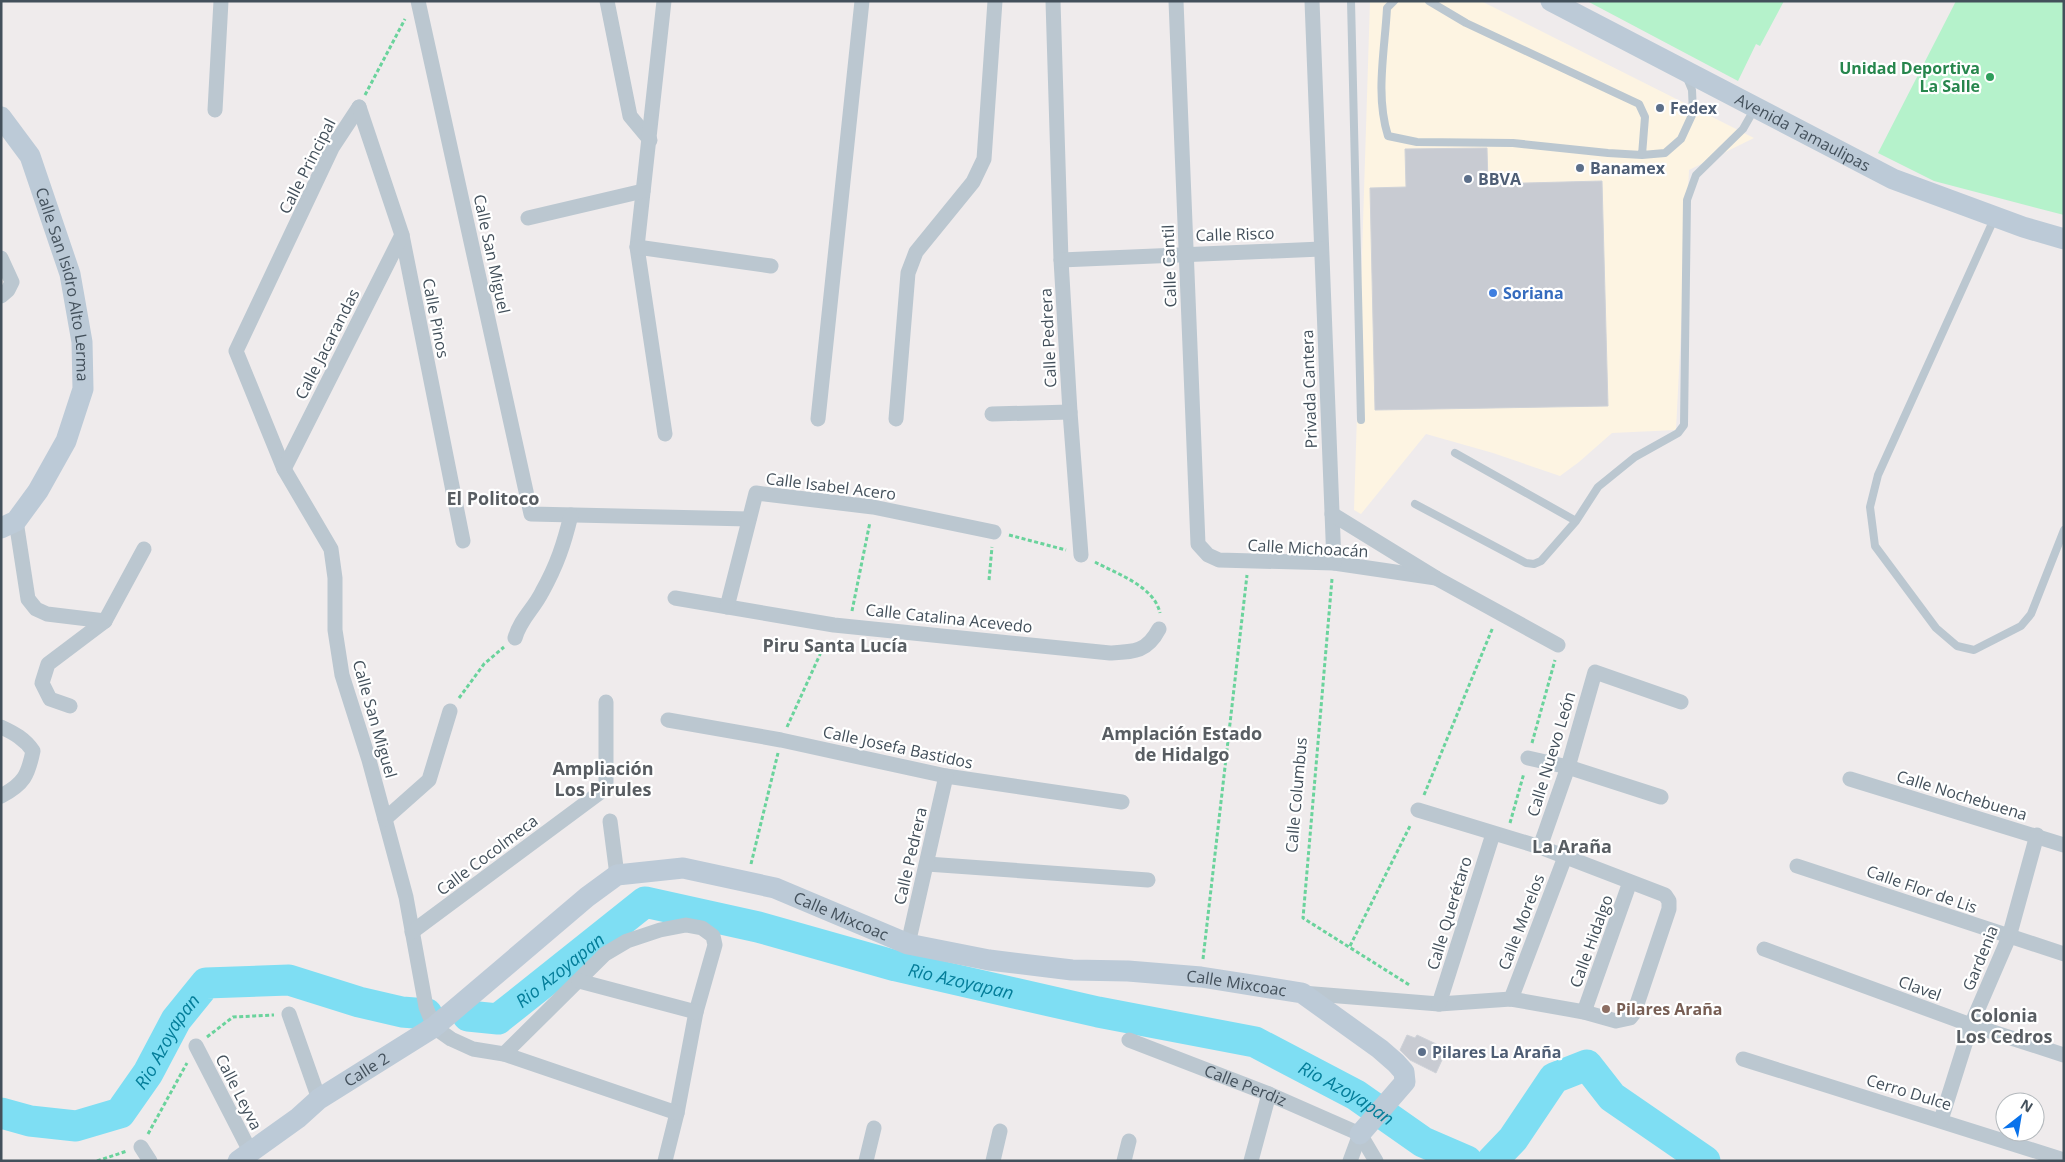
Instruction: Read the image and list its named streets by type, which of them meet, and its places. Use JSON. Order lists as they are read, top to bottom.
{
  "streets": {
    "street": [
      "Avenida Tamaulipas",
      "Calle Principal",
      "Calle Risco",
      "Calle San Miguel",
      "Calle Cantil",
      "Calle San Isidro Alto Lerma",
      "Calle Pinos",
      "Calle Pedrera",
      "Calle Jacarandas",
      "Privada Cantera",
      "Calle Isabel Acero",
      "Calle Michoacán",
      "Calle Catalina Acevedo",
      "Calle Josefa Bastidos",
      "Calle Nuevo León",
      "Calle Nochebuena",
      "Calle Cocolmeca",
      "Calle Flor de Lis",
      "Calle Querétaro",
      "Calle Mixcoac",
      "Calle Morelos",
      "Calle Hidalgo",
      "Gardenia",
      "Clavel",
      "Calle 2",
      "Calle Perdiz",
      "Calle Leyva",
      "Cerro Dulce"
    ],
    "path": ["Calle Columbus"]
  },
  "crossings": [
    ["Calle Principal", "Calle San Miguel"],
    ["Calle Principal", "Calle Pinos"],
    ["Calle Risco", "Calle Cantil"],
    ["Calle Risco", "Calle Pedrera"],
    ["Calle Risco", "Privada Cantera"],
    ["Calle San Miguel", "Calle Jacarandas"],
    ["Calle San Miguel", "Calle Cocolmeca"],
    ["Calle San Miguel", "Calle 2"],
    ["Calle Cantil", "Calle Michoacán"],
    ["Calle Pinos", "Calle Jacarandas"],
    ["Calle Pedrera", "Calle Josefa Bastidos"],
    ["Calle Pedrera", "Calle Mixcoac"],
    ["Calle Michoacán", "Calle Columbus"],
    ["Calle Nochebuena", "Gardenia"],
    ["Calle Flor de Lis", "Gardenia"],
    ["Gardenia", "Clavel"],
    ["Gardenia", "Cerro Dulce"],
    ["Calle 2", "Calle Leyva"]
  ],
  "districts": [
    "El Politoco",
    "Piru Santa Lucía",
    "Amplación Estado de Hidalgo",
    "Ampliación Los Pirules",
    "La Araña",
    "Colonia Los Cedros"
  ],
  "water": ["Rio Azoyapan"],
  "places": [
    "Unidad Deportiva La Salle",
    "Fedex",
    "Banamex",
    "BBVA",
    "Soriana",
    "Pilares Araña",
    "Pilares La Araña"
  ],
  "north": "top right"
}
